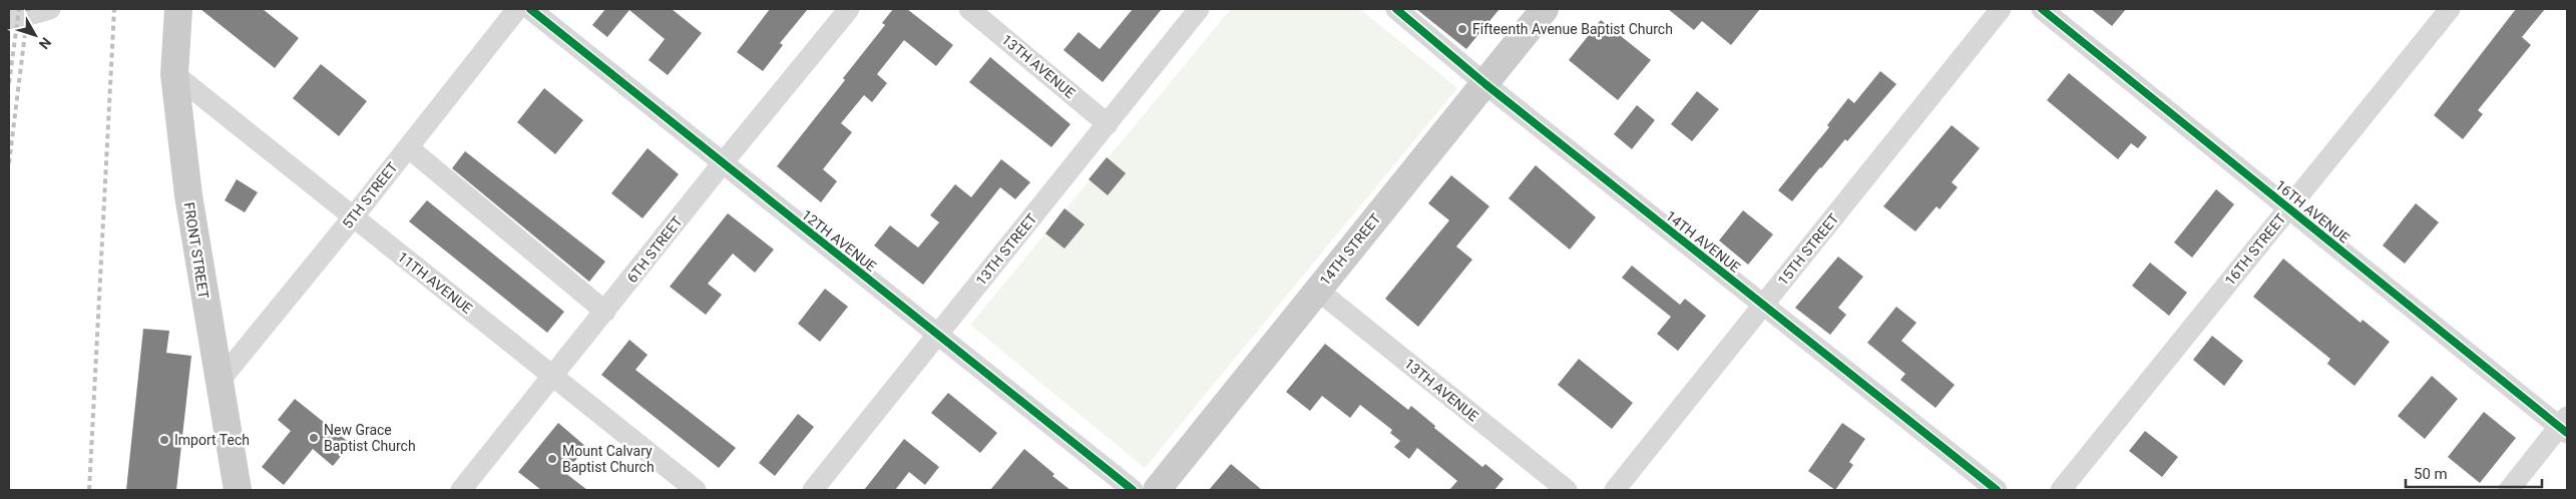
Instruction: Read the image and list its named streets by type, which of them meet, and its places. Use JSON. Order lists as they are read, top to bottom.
{
  "streets": {
    "main road": ["14TH STREET", "FRONT STREET"],
    "street": [
      "13TH AVENUE",
      "5TH STREET",
      "16TH AVENUE",
      "12TH AVENUE",
      "14TH AVENUE",
      "6TH STREET",
      "13TH STREET",
      "15TH STREET",
      "16TH STREET",
      "11TH AVENUE"
    ]
  },
  "crossings": [
    ["13TH AVENUE", "13TH STREET"],
    ["13TH AVENUE", "14TH STREET"],
    ["5TH STREET", "FRONT STREET"],
    ["5TH STREET", "11TH AVENUE"],
    ["16TH AVENUE", "16TH STREET"],
    ["12TH AVENUE", "6TH STREET"],
    ["12TH AVENUE", "13TH STREET"],
    ["14TH AVENUE", "14TH STREET"],
    ["14TH AVENUE", "15TH STREET"],
    ["6TH STREET", "11TH AVENUE"],
    ["FRONT STREET", "11TH AVENUE"]
  ],
  "places": [
    "Fifteenth Avenue Baptist Church",
    "New Grace Baptist Church",
    "Import Tech",
    "Mount Calvary Baptist Church"
  ],
  "scale_bar": "50 m",
  "north": "bottom right"
}
